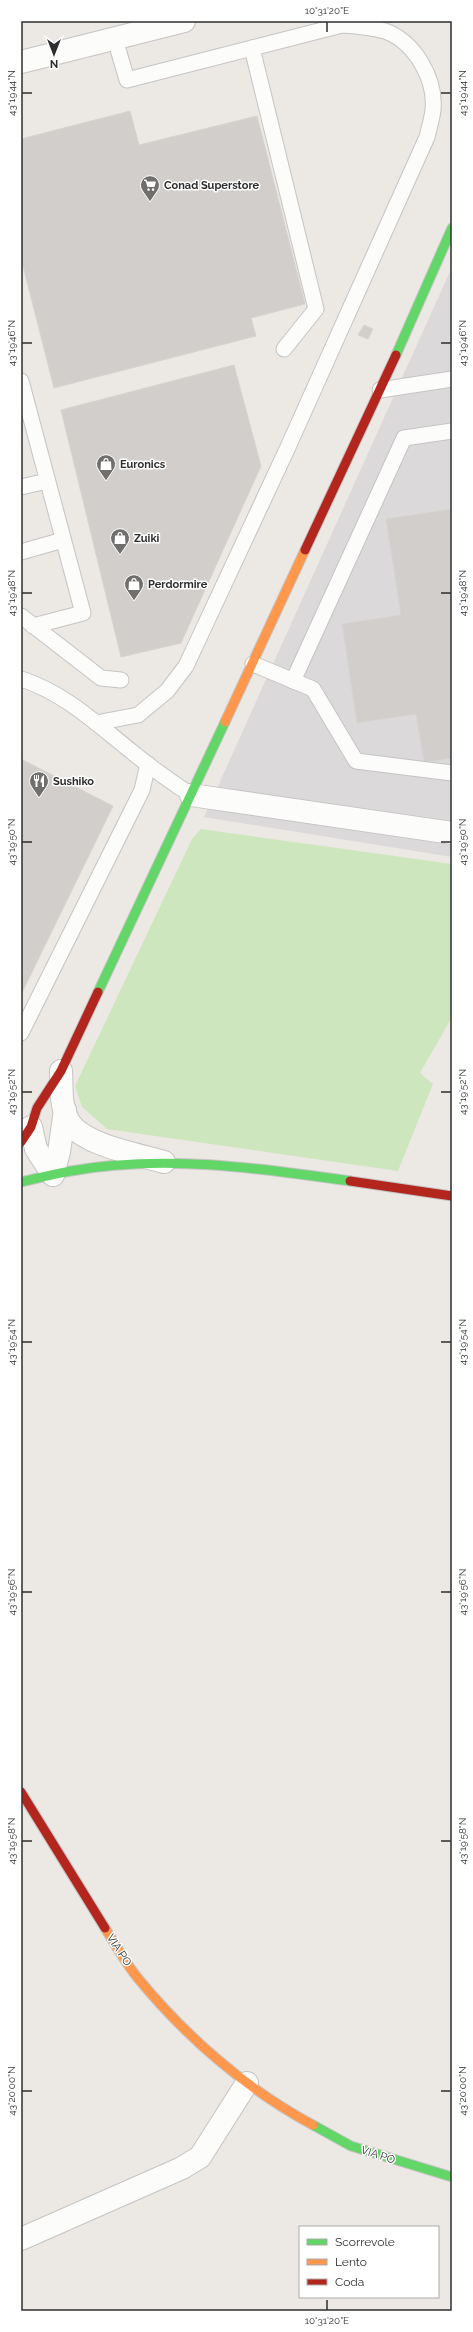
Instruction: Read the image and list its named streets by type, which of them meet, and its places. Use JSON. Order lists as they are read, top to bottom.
{
  "streets": {
    "main road": ["VIA PO"]
  },
  "places": {
    "supermarket": ["Conad Superstore"],
    "shop": ["Euronics", "Zuiki", "Perdormire"],
    "restaurant": ["Sushiko"]
  },
  "legend": ["Scorrevole", "Lento", "Coda"],
  "north": "bottom",
  "coordinates": [
    "10°31'20\"E",
    "43°19'44\"N",
    "43°19'46\"N",
    "43°19'48\"N",
    "43°19'50\"N",
    "43°19'52\"N",
    "43°19'54\"N",
    "43°19'56\"N",
    "43°19'58\"N",
    "43°20'00\"N"
  ]
}
